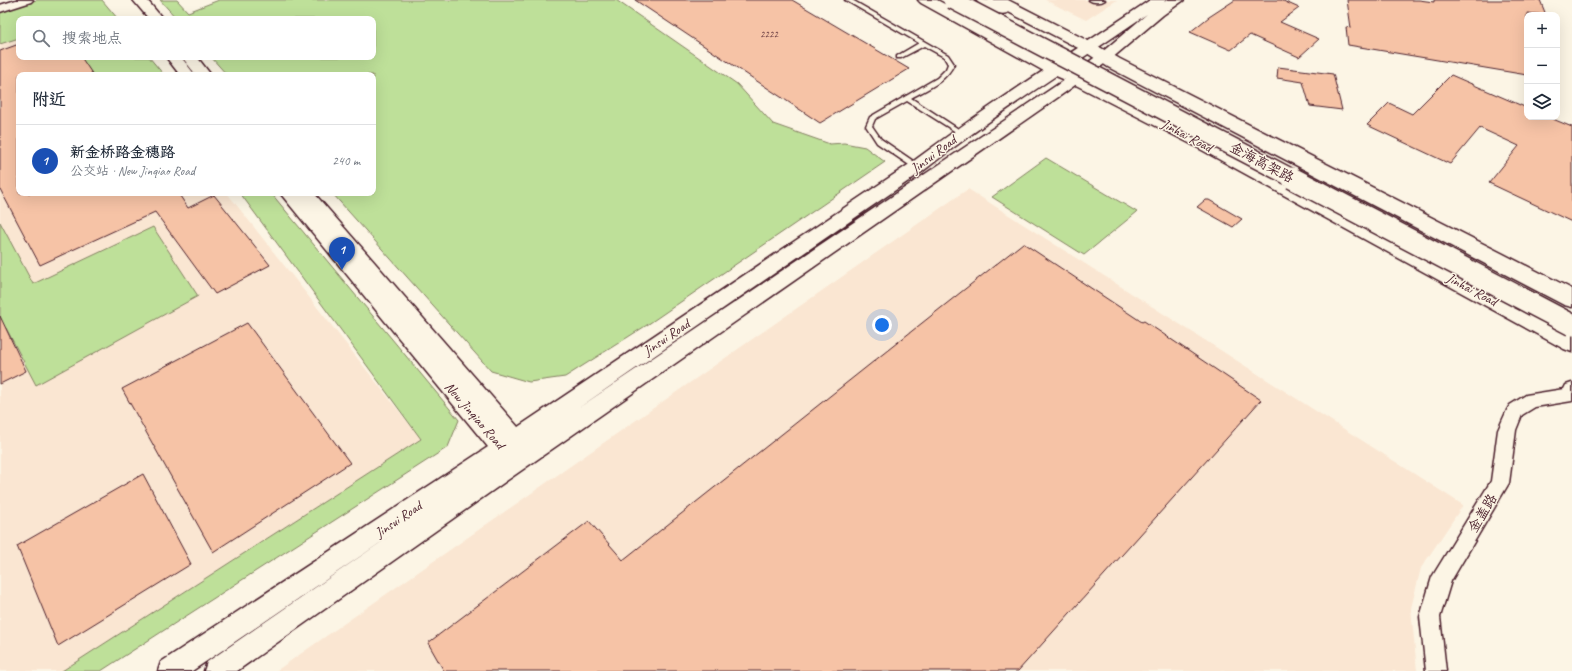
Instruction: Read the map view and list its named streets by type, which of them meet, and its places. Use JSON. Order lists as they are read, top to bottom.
{
  "streets": {
    "main road": ["Jinhai Road", "金海高架路"],
    "street": ["Jinsui Road", "New Jinqiao Road", "金盖路"]
  },
  "crossings": [
    ["Jinhai Road", "Jinsui Road"],
    ["Jinsui Road", "New Jinqiao Road"]
  ],
  "house_numbers": ["2222"],
  "page": {
    "map_buttons": ["+", "−"],
    "search": "搜索地点",
    "heading": "附近",
    "list": [
      {
        "mark": "1",
        "name": "新金桥路金穗路",
        "note": "公交站 · New Jinqiao Road",
        "value": "240 m"
      }
    ],
    "pins": "1"
  }
}
